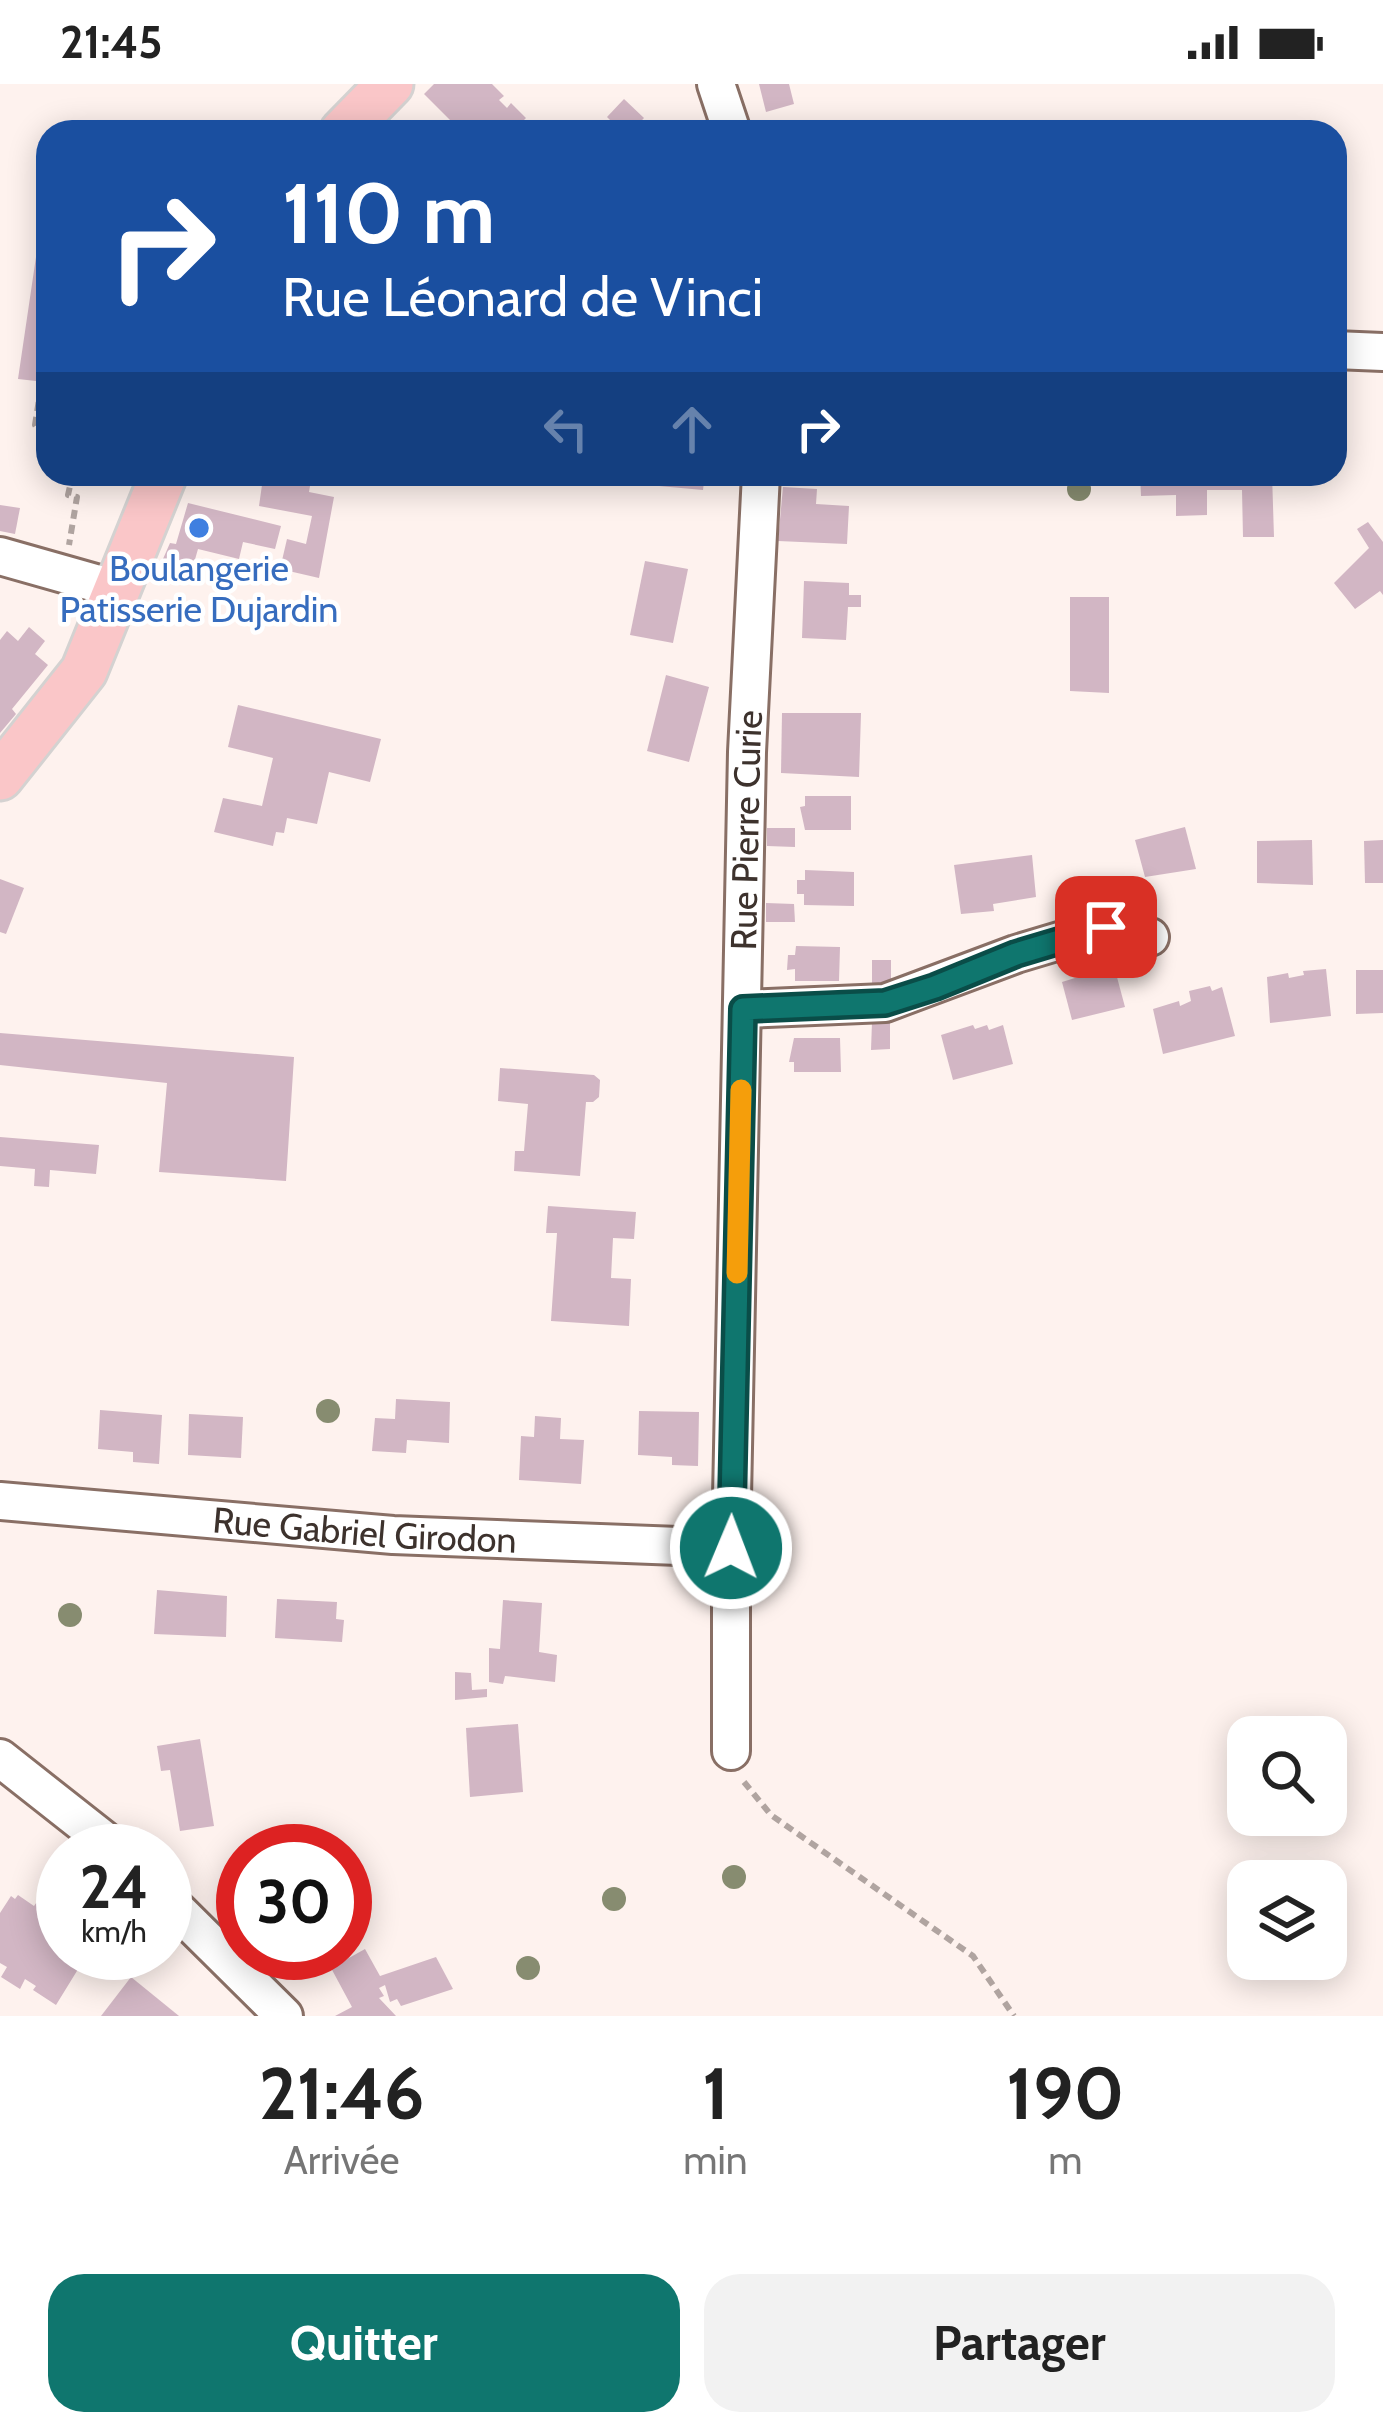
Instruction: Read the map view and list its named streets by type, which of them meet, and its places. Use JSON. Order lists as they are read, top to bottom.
{
  "streets": {
    "street": ["Rue Pierre Curie", "Rue Gabriel Girodon"]
  },
  "crossings": [
    ["Rue Pierre Curie", "Rue Gabriel Girodon"]
  ],
  "places": ["Boulangerie Patisserie Dujardin"],
  "page": {
    "status": "21:45",
    "turn": ["110 m", "Rue Léonard de Vinci"],
    "speed": "24 km/h",
    "limit": "30",
    "eta": [
      "21:46",
      "Arrivée",
      "1",
      "min",
      "190",
      "m"
    ],
    "buttons": ["Quitter", "Partager"]
  }
}
